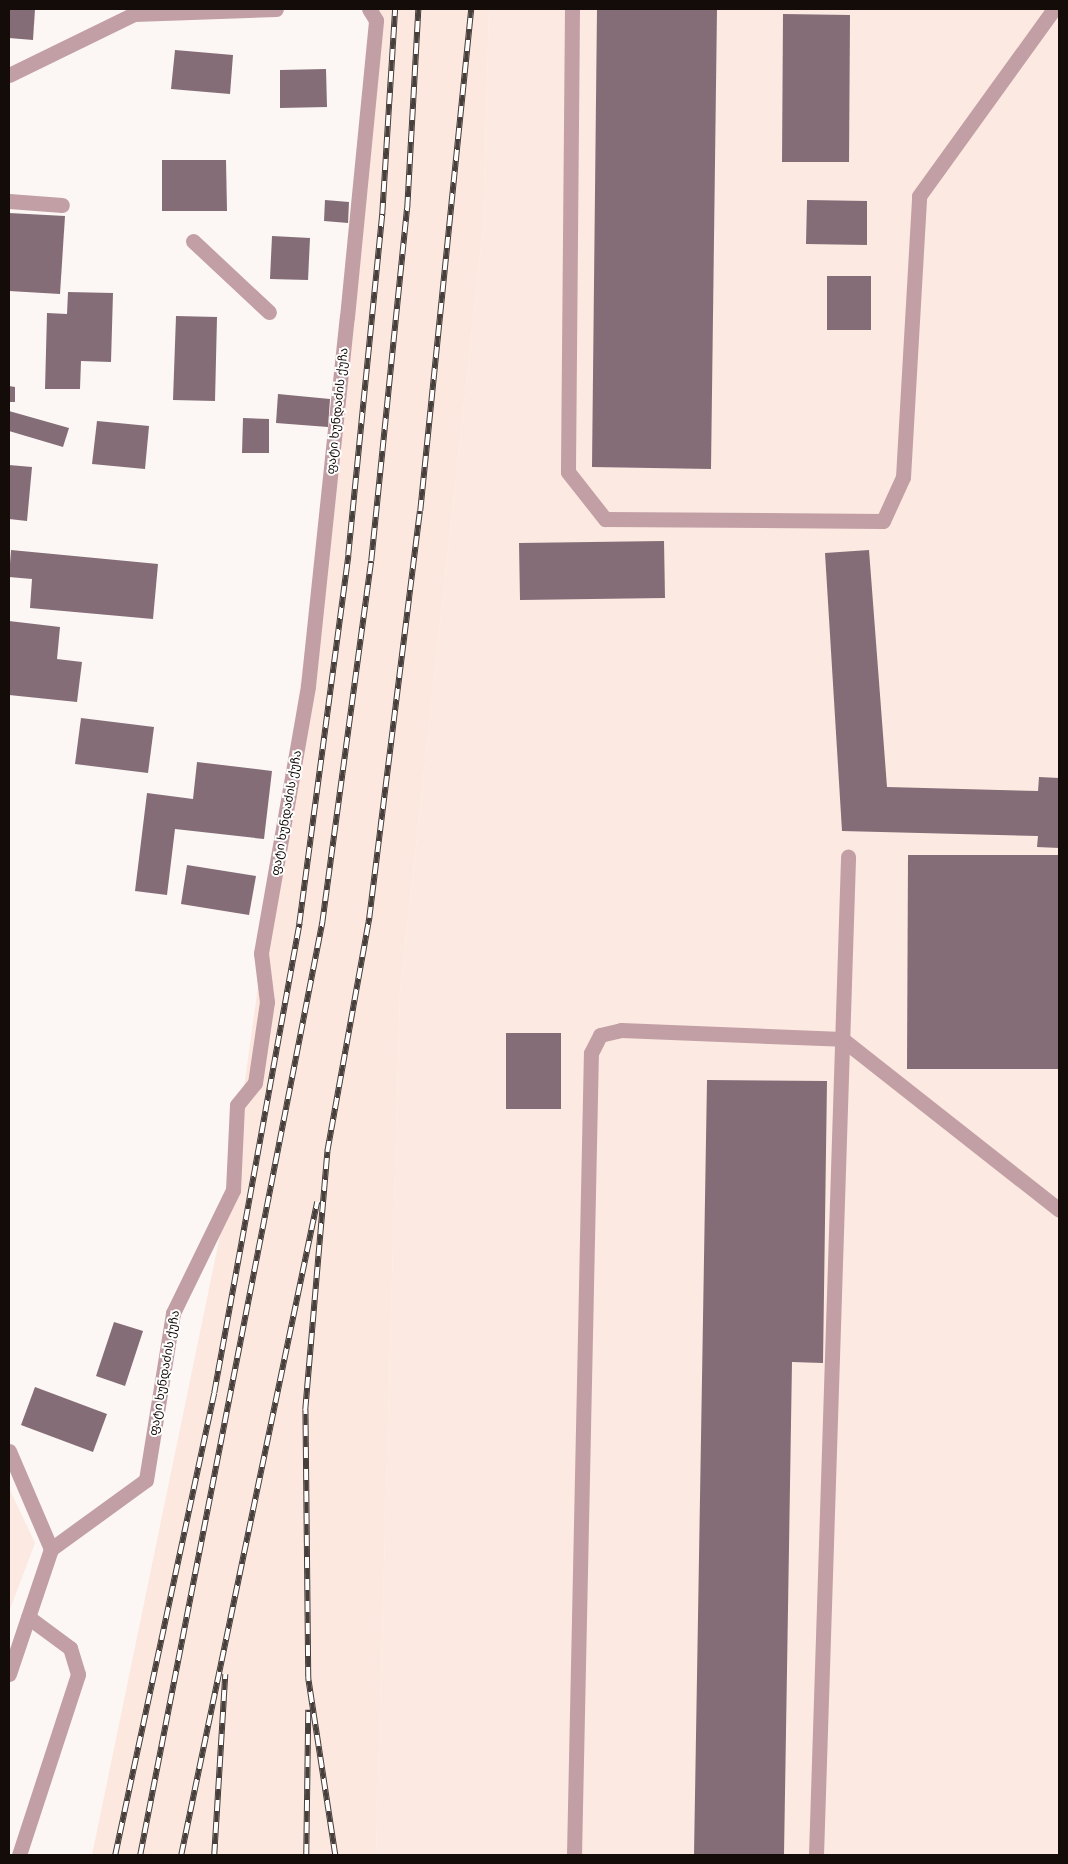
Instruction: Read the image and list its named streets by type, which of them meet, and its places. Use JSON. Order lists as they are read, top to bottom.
{
  "streets": {
    "street": ["ფატი ხუნდაძის ქუჩა"]
  }
}
